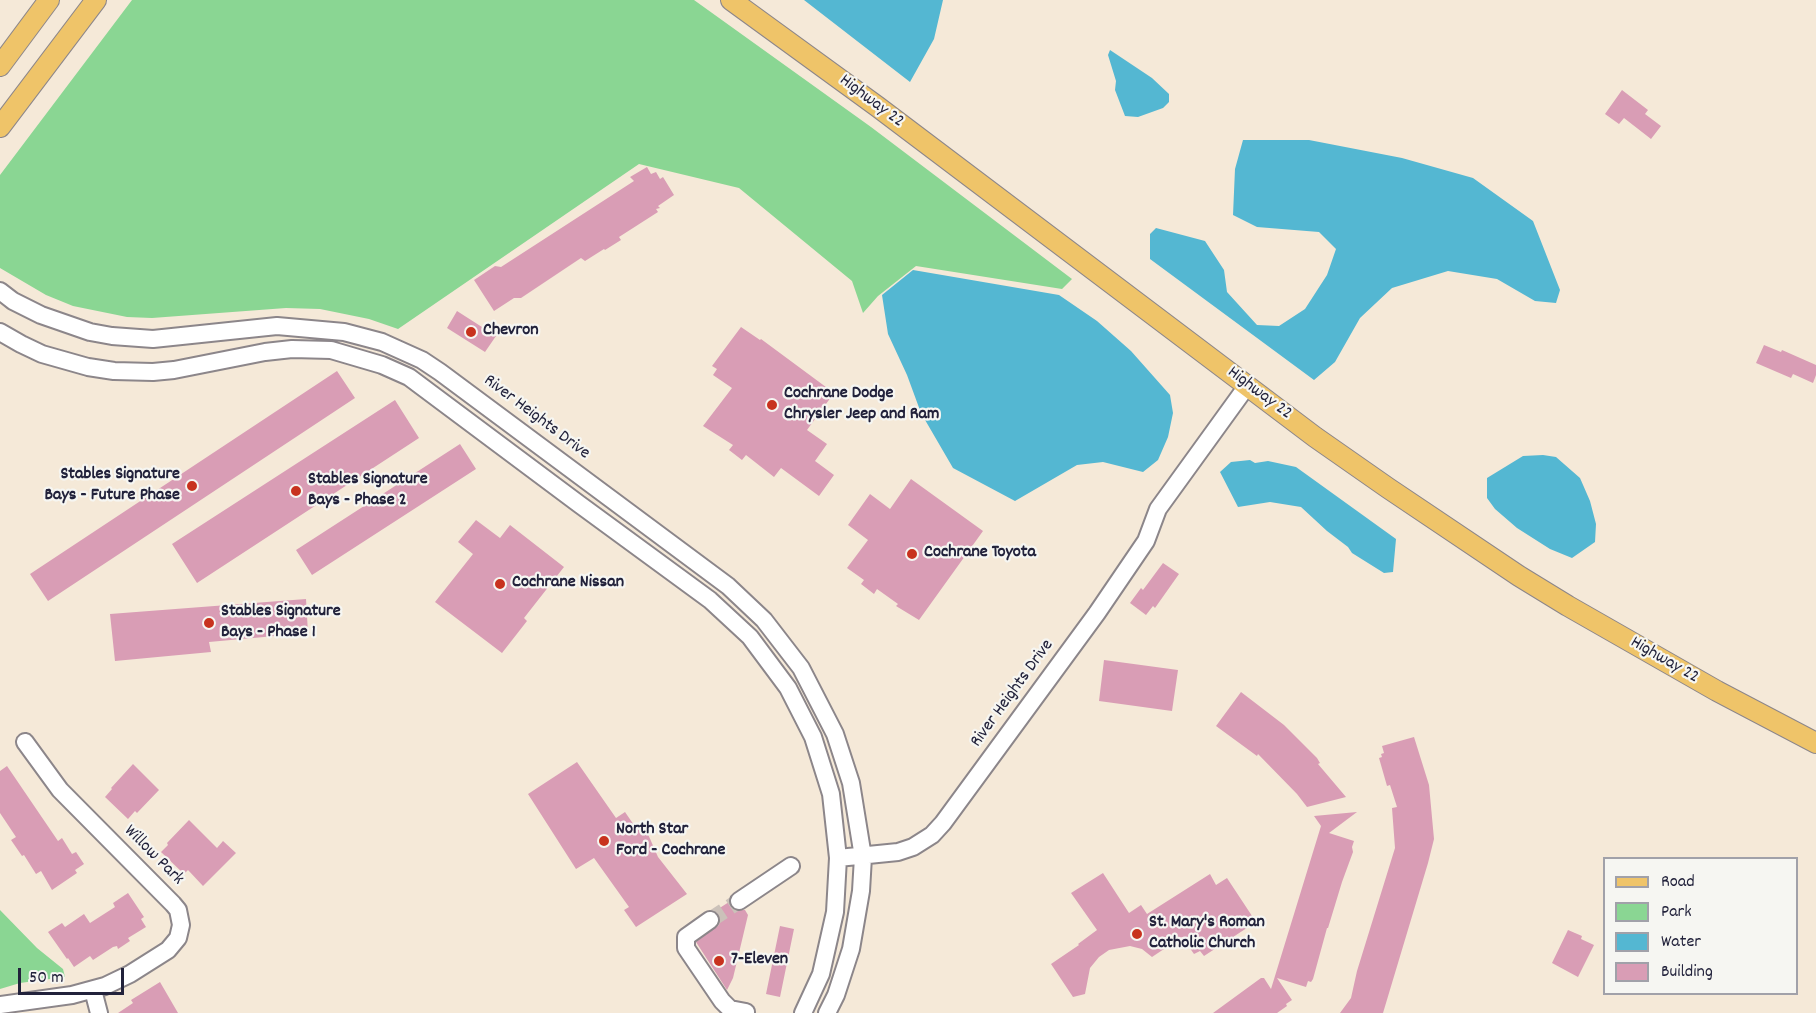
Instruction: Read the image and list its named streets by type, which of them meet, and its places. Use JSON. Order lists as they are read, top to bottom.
{
  "streets": {
    "main road": ["Highway 22"],
    "street": ["River Heights Drive", "Willow Park"]
  },
  "crossings": [
    ["Highway 22", "River Heights Drive"]
  ],
  "places": [
    "Chevron",
    "Cochrane Dodge Chrysler Jeep and Ram",
    "Stables Signature Bays - Future Phase",
    "Stables Signature Bays - Phase 2",
    "Cochrane Toyota",
    "Cochrane Nissan",
    "Stables Signature Bays - Phase 1",
    "North Star Ford - Cochrane",
    "St. Mary's Roman Catholic Church",
    "7-Eleven"
  ],
  "legend": [
    "Road",
    "Park",
    "Water",
    "Building"
  ],
  "scale_bar": "50 m"
}
